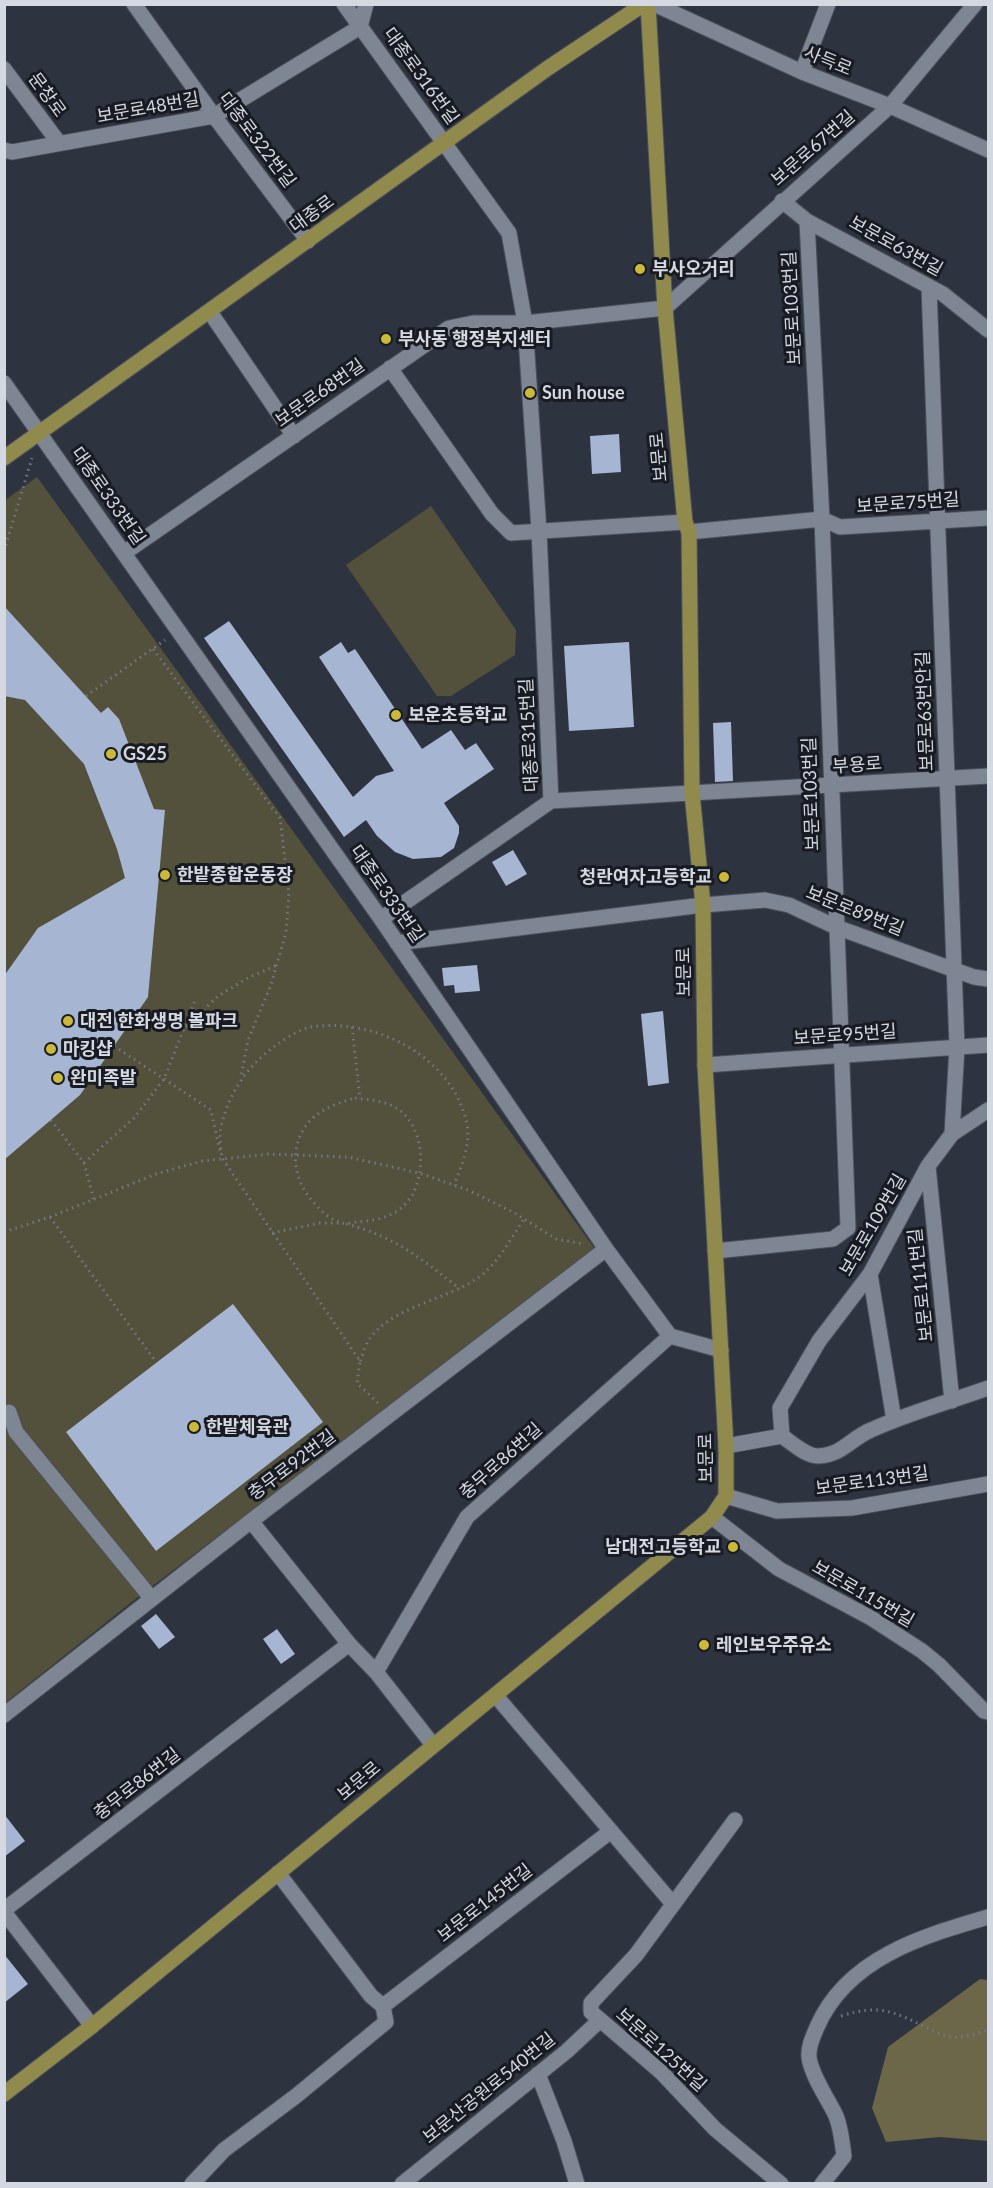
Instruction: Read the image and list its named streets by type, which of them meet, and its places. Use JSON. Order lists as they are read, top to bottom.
{
  "streets": {
    "main road": ["대종로", "보문로"],
    "street": [
      "사득로",
      "대종로316번길",
      "문창로",
      "보문로48번길",
      "대종로322번길",
      "보문로67번길",
      "보문로63번길",
      "보문로103번길",
      "보문로68번길",
      "대종로333번길",
      "보문로75번길",
      "보문로63번안길",
      "대종로315번길",
      "부용로",
      "보문로89번길",
      "보문로95번길",
      "보문로109번길",
      "보문로111번길",
      "충무로86번길",
      "충무로92번길",
      "보문로113번길",
      "보문로115번길",
      "보문로145번길",
      "보문로125번길",
      "보문산공원로540번길"
    ]
  },
  "crossings": [
    ["사득로", "보문로67번길"],
    ["대종로316번길", "보문로48번길"],
    ["대종로316번길", "대종로"],
    ["대종로316번길", "대종로315번길"],
    ["문창로", "보문로48번길"],
    ["보문로48번길", "대종로322번길"],
    ["대종로322번길", "대종로"],
    ["보문로67번길", "보문로63번길"],
    ["보문로67번길", "보문로68번길"],
    ["보문로67번길", "보문로"],
    ["대종로", "보문로"],
    ["대종로", "대종로333번길"],
    ["대종로", "대종로315번길"],
    ["보문로63번길", "보문로103번길"],
    ["보문로63번길", "보문로63번안길"],
    ["보문로103번길", "보문로"],
    ["보문로103번길", "보문로75번길"],
    ["보문로103번길", "부용로"],
    ["보문로103번길", "보문로89번길"],
    ["보문로103번길", "보문로95번길"],
    ["보문로68번길", "보문로"],
    ["보문로68번길", "대종로333번길"],
    ["보문로68번길", "대종로315번길"],
    ["보문로", "보문로75번길"],
    ["보문로", "부용로"],
    ["보문로", "보문로89번길"],
    ["보문로", "보문로95번길"],
    ["보문로", "보문로113번길"],
    ["보문로", "보문로115번길"],
    ["대종로333번길", "대종로315번길"],
    ["대종로333번길", "충무로86번길"],
    ["대종로333번길", "충무로92번길"],
    ["보문로75번길", "보문로63번안길"],
    ["보문로75번길", "대종로315번길"],
    ["보문로63번안길", "부용로"],
    ["보문로63번안길", "보문로89번길"],
    ["보문로63번안길", "보문로95번길"],
    ["보문로63번안길", "보문로109번길"],
    ["대종로315번길", "부용로"],
    ["보문로109번길", "보문로111번길"],
    ["보문로125번길", "보문산공원로540번길"]
  ],
  "places": [
    "부사오거리",
    "부사동 행정복지센터",
    "Sun house",
    "보운초등학교",
    "GS25",
    "한밭종합운동장",
    "청란여자고등학교",
    "대전 한화생명 볼파크",
    "마킹샵",
    "완미족발",
    "한밭체육관",
    "남대전고등학교",
    "레인보우주유소"
  ]
}
